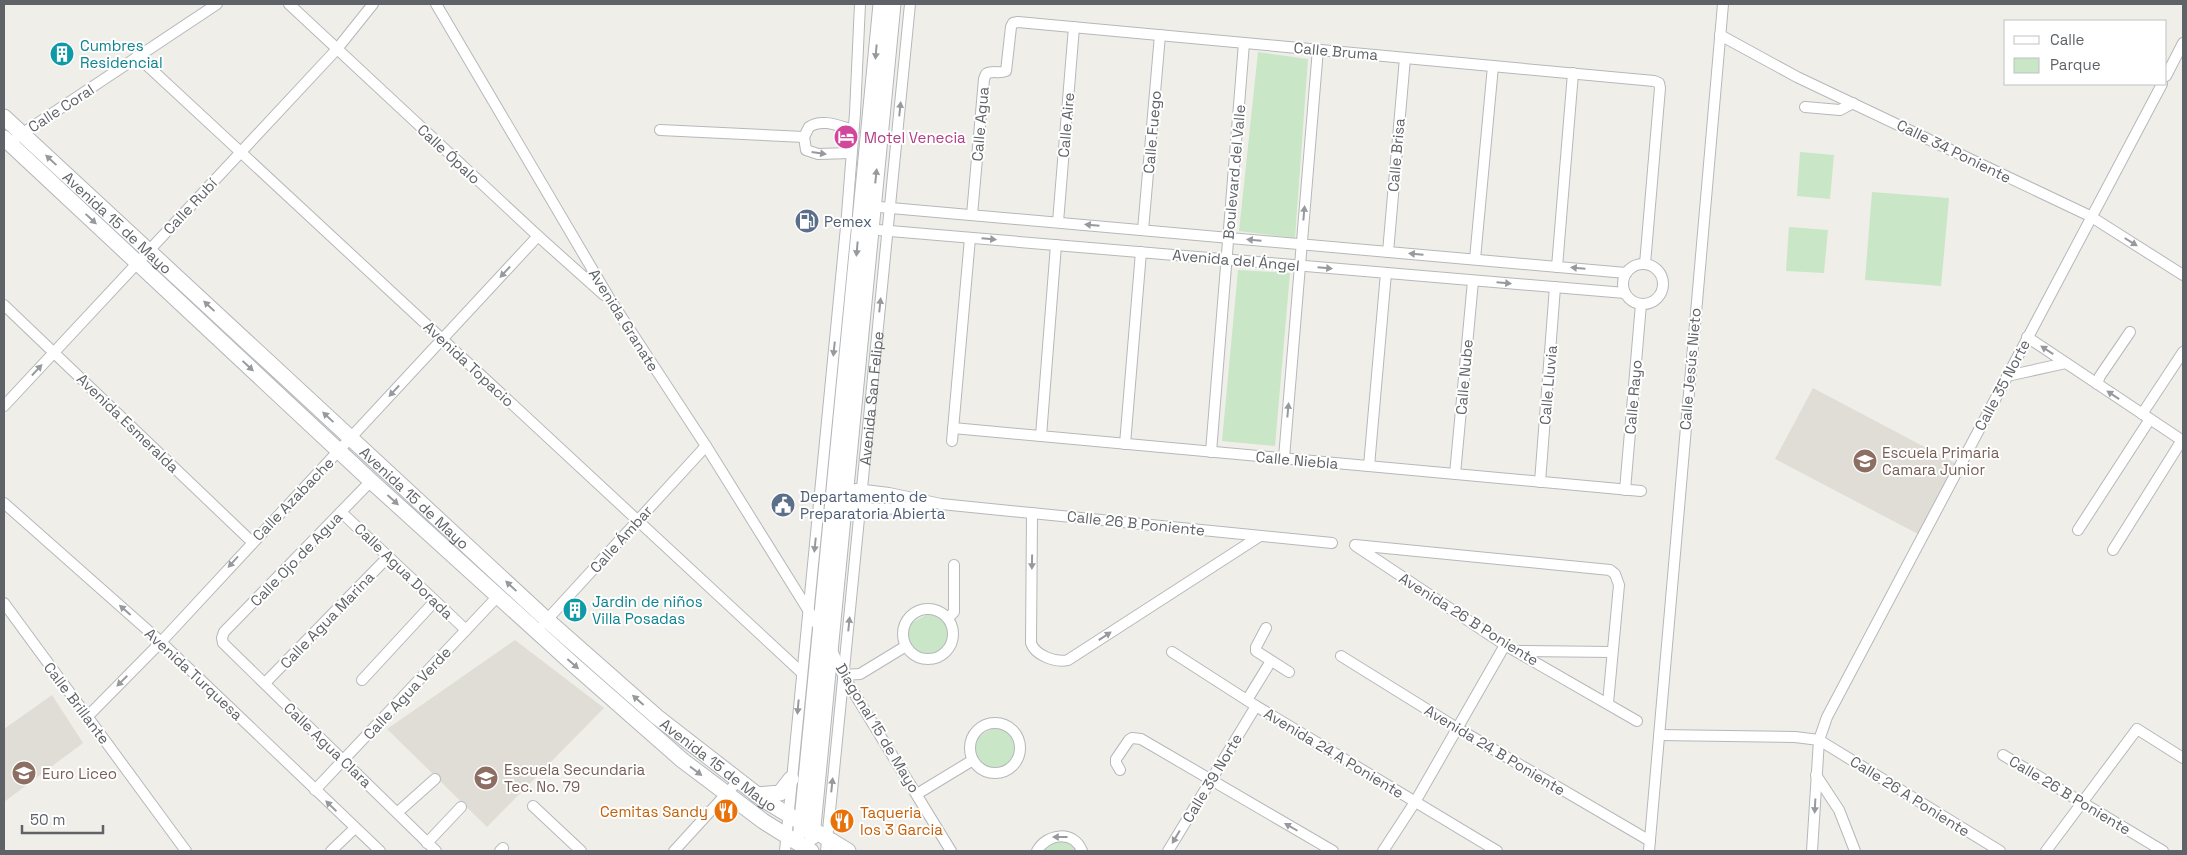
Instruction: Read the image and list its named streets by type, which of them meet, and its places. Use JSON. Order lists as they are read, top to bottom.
{
  "streets": {
    "main road": ["Avenida 15 de Mayo", "Avenida San Felipe"],
    "street": [
      "Calle Bruma",
      "Calle Coral",
      "Calle Agua",
      "Calle Aire",
      "Calle Fuego",
      "Calle 34 Poniente",
      "Calle Ópalo",
      "Calle Brisa",
      "Boulevard del Valle",
      "Calle Rubí",
      "Avenida del Ángel",
      "Avenida Granate",
      "Avenida Topacio",
      "Calle Jesús Nieto",
      "Calle Nube",
      "Calle Lluvia",
      "Calle 35 Norte",
      "Calle Rayo",
      "Avenida Esmeralda",
      "Calle Niebla",
      "Calle Azabache",
      "Calle 26 B Poniente",
      "Calle Ámbar",
      "Calle Ojo de Agua",
      "Calle Agua Dorada",
      "Avenida 26 B Poniente",
      "Calle Agua Marina",
      "Avenida Turquesa",
      "Calle Agua Verde",
      "Calle Brillante",
      "Diagonal 15 de Mayo",
      "Calle Agua Clara",
      "Avenida 24 B Poniente",
      "Avenida 24 A Poniente",
      "Calle 39 Norte",
      "Calle 26 A Poniente"
    ]
  },
  "crossings": [
    ["Calle Bruma", "Calle Agua"],
    ["Calle Bruma", "Calle Aire"],
    ["Calle Bruma", "Calle Fuego"],
    ["Calle Bruma", "Calle Brisa"],
    ["Calle Bruma", "Boulevard del Valle"],
    ["Calle Bruma", "Avenida del Ángel"],
    ["Calle Bruma", "Calle Rayo"],
    ["Calle Coral", "Avenida 15 de Mayo"],
    ["Calle Coral", "Avenida Topacio"],
    ["Calle Agua", "Avenida del Ángel"],
    ["Calle Aire", "Avenida del Ángel"],
    ["Calle Fuego", "Avenida del Ángel"],
    ["Calle 34 Poniente", "Calle Jesús Nieto"],
    ["Calle 34 Poniente", "Calle 35 Norte"],
    ["Calle Ópalo", "Calle Rubí"],
    ["Calle Ópalo", "Avenida Granate"],
    ["Calle Ópalo", "Calle Azabache"],
    ["Calle Brisa", "Avenida del Ángel"],
    ["Boulevard del Valle", "Avenida del Ángel"],
    ["Boulevard del Valle", "Calle Niebla"],
    ["Calle Rubí", "Avenida 15 de Mayo"],
    ["Calle Rubí", "Avenida Topacio"],
    ["Calle Rubí", "Avenida Esmeralda"],
    ["Avenida 15 de Mayo", "Avenida San Felipe"],
    ["Avenida 15 de Mayo", "Calle Azabache"],
    ["Avenida 15 de Mayo", "Calle Ámbar"],
    ["Avenida 15 de Mayo", "Calle Ojo de Agua"],
    ["Avenida 15 de Mayo", "Calle Agua Verde"],
    ["Avenida del Ángel", "Calle Nube"],
    ["Avenida del Ángel", "Calle Lluvia"],
    ["Avenida del Ángel", "Calle Rayo"],
    ["Avenida del Ángel", "Avenida San Felipe"],
    ["Avenida Granate", "Avenida San Felipe"],
    ["Avenida Granate", "Calle Ámbar"],
    ["Avenida Granate", "Diagonal 15 de Mayo"],
    ["Avenida Topacio", "Avenida San Felipe"],
    ["Avenida Topacio", "Calle Azabache"],
    ["Avenida Topacio", "Calle Ámbar"],
    ["Calle Jesús Nieto", "Avenida 24 B Poniente"],
    ["Calle Nube", "Calle Niebla"],
    ["Calle Lluvia", "Calle Niebla"],
    ["Calle 35 Norte", "Calle 26 A Poniente"],
    ["Calle Rayo", "Calle Niebla"],
    ["Avenida San Felipe", "Calle 26 B Poniente"],
    ["Avenida San Felipe", "Diagonal 15 de Mayo"],
    ["Avenida Esmeralda", "Calle Azabache"],
    ["Calle Azabache", "Avenida Turquesa"],
    ["Calle Azabache", "Calle Brillante"],
    ["Calle Ojo de Agua", "Calle Agua Dorada"],
    ["Calle Ojo de Agua", "Calle Agua Clara"],
    ["Calle Agua Dorada", "Calle Agua Marina"],
    ["Calle Agua Dorada", "Calle Agua Verde"],
    ["Calle Agua Marina", "Calle Agua Clara"],
    ["Avenida Turquesa", "Calle Agua Verde"],
    ["Calle Agua Verde", "Calle Agua Clara"],
    ["Avenida 24 A Poniente", "Calle 39 Norte"]
  ],
  "one_way": ["Calle Azabache", "Avenida Turquesa", "Calle 39 Norte"],
  "places": {
    "building": ["Cumbres Residencial", "Jardin de niños Villa Posadas"],
    "hotel": ["Motel Venecia"],
    "fuel station": ["Pemex"],
    "school or university": ["Escuela Primaria Camara Junior", "Euro Liceo", "Escuela Secundaria Tec. No. 79"],
    "public building": ["Departamento de Preparatoria Abierta"],
    "restaurant": ["Cemitas Sandy", "Taqueria los 3 Garcia"]
  },
  "legend": ["Calle", "Parque"],
  "scale_bar": "50 m"
}
